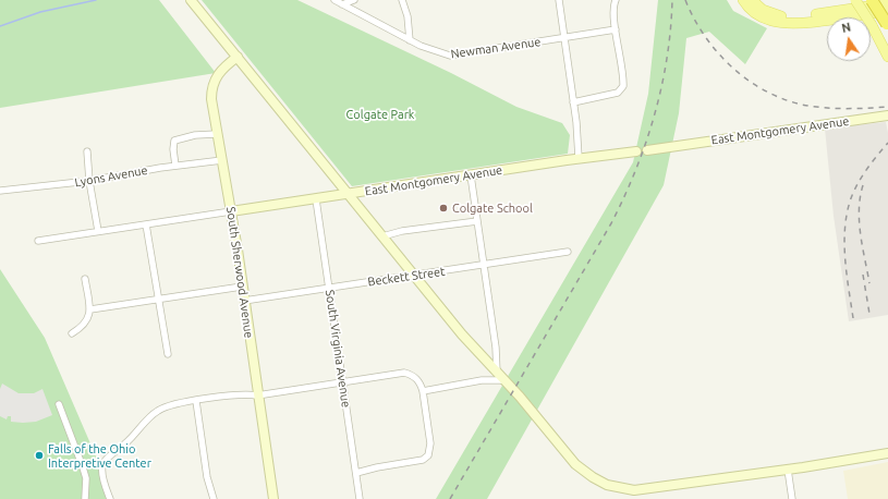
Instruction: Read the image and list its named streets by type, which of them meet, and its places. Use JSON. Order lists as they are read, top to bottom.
{
  "streets": {
    "street": [
      "Newman Avenue",
      "East Montgomery Avenue",
      "Lyons Avenue",
      "South Sherwood Avenue",
      "Beckett Street",
      "South Virginia Avenue"
    ]
  },
  "crossings": [
    ["East Montgomery Avenue", "South Sherwood Avenue"],
    ["East Montgomery Avenue", "South Virginia Avenue"],
    ["Lyons Avenue", "South Sherwood Avenue"],
    ["South Sherwood Avenue", "Beckett Street"],
    ["Beckett Street", "South Virginia Avenue"]
  ],
  "parks": ["Colgate Park"],
  "places": ["Colgate School", "Falls of the Ohio Interpretive Center"],
  "north": "top"
}
